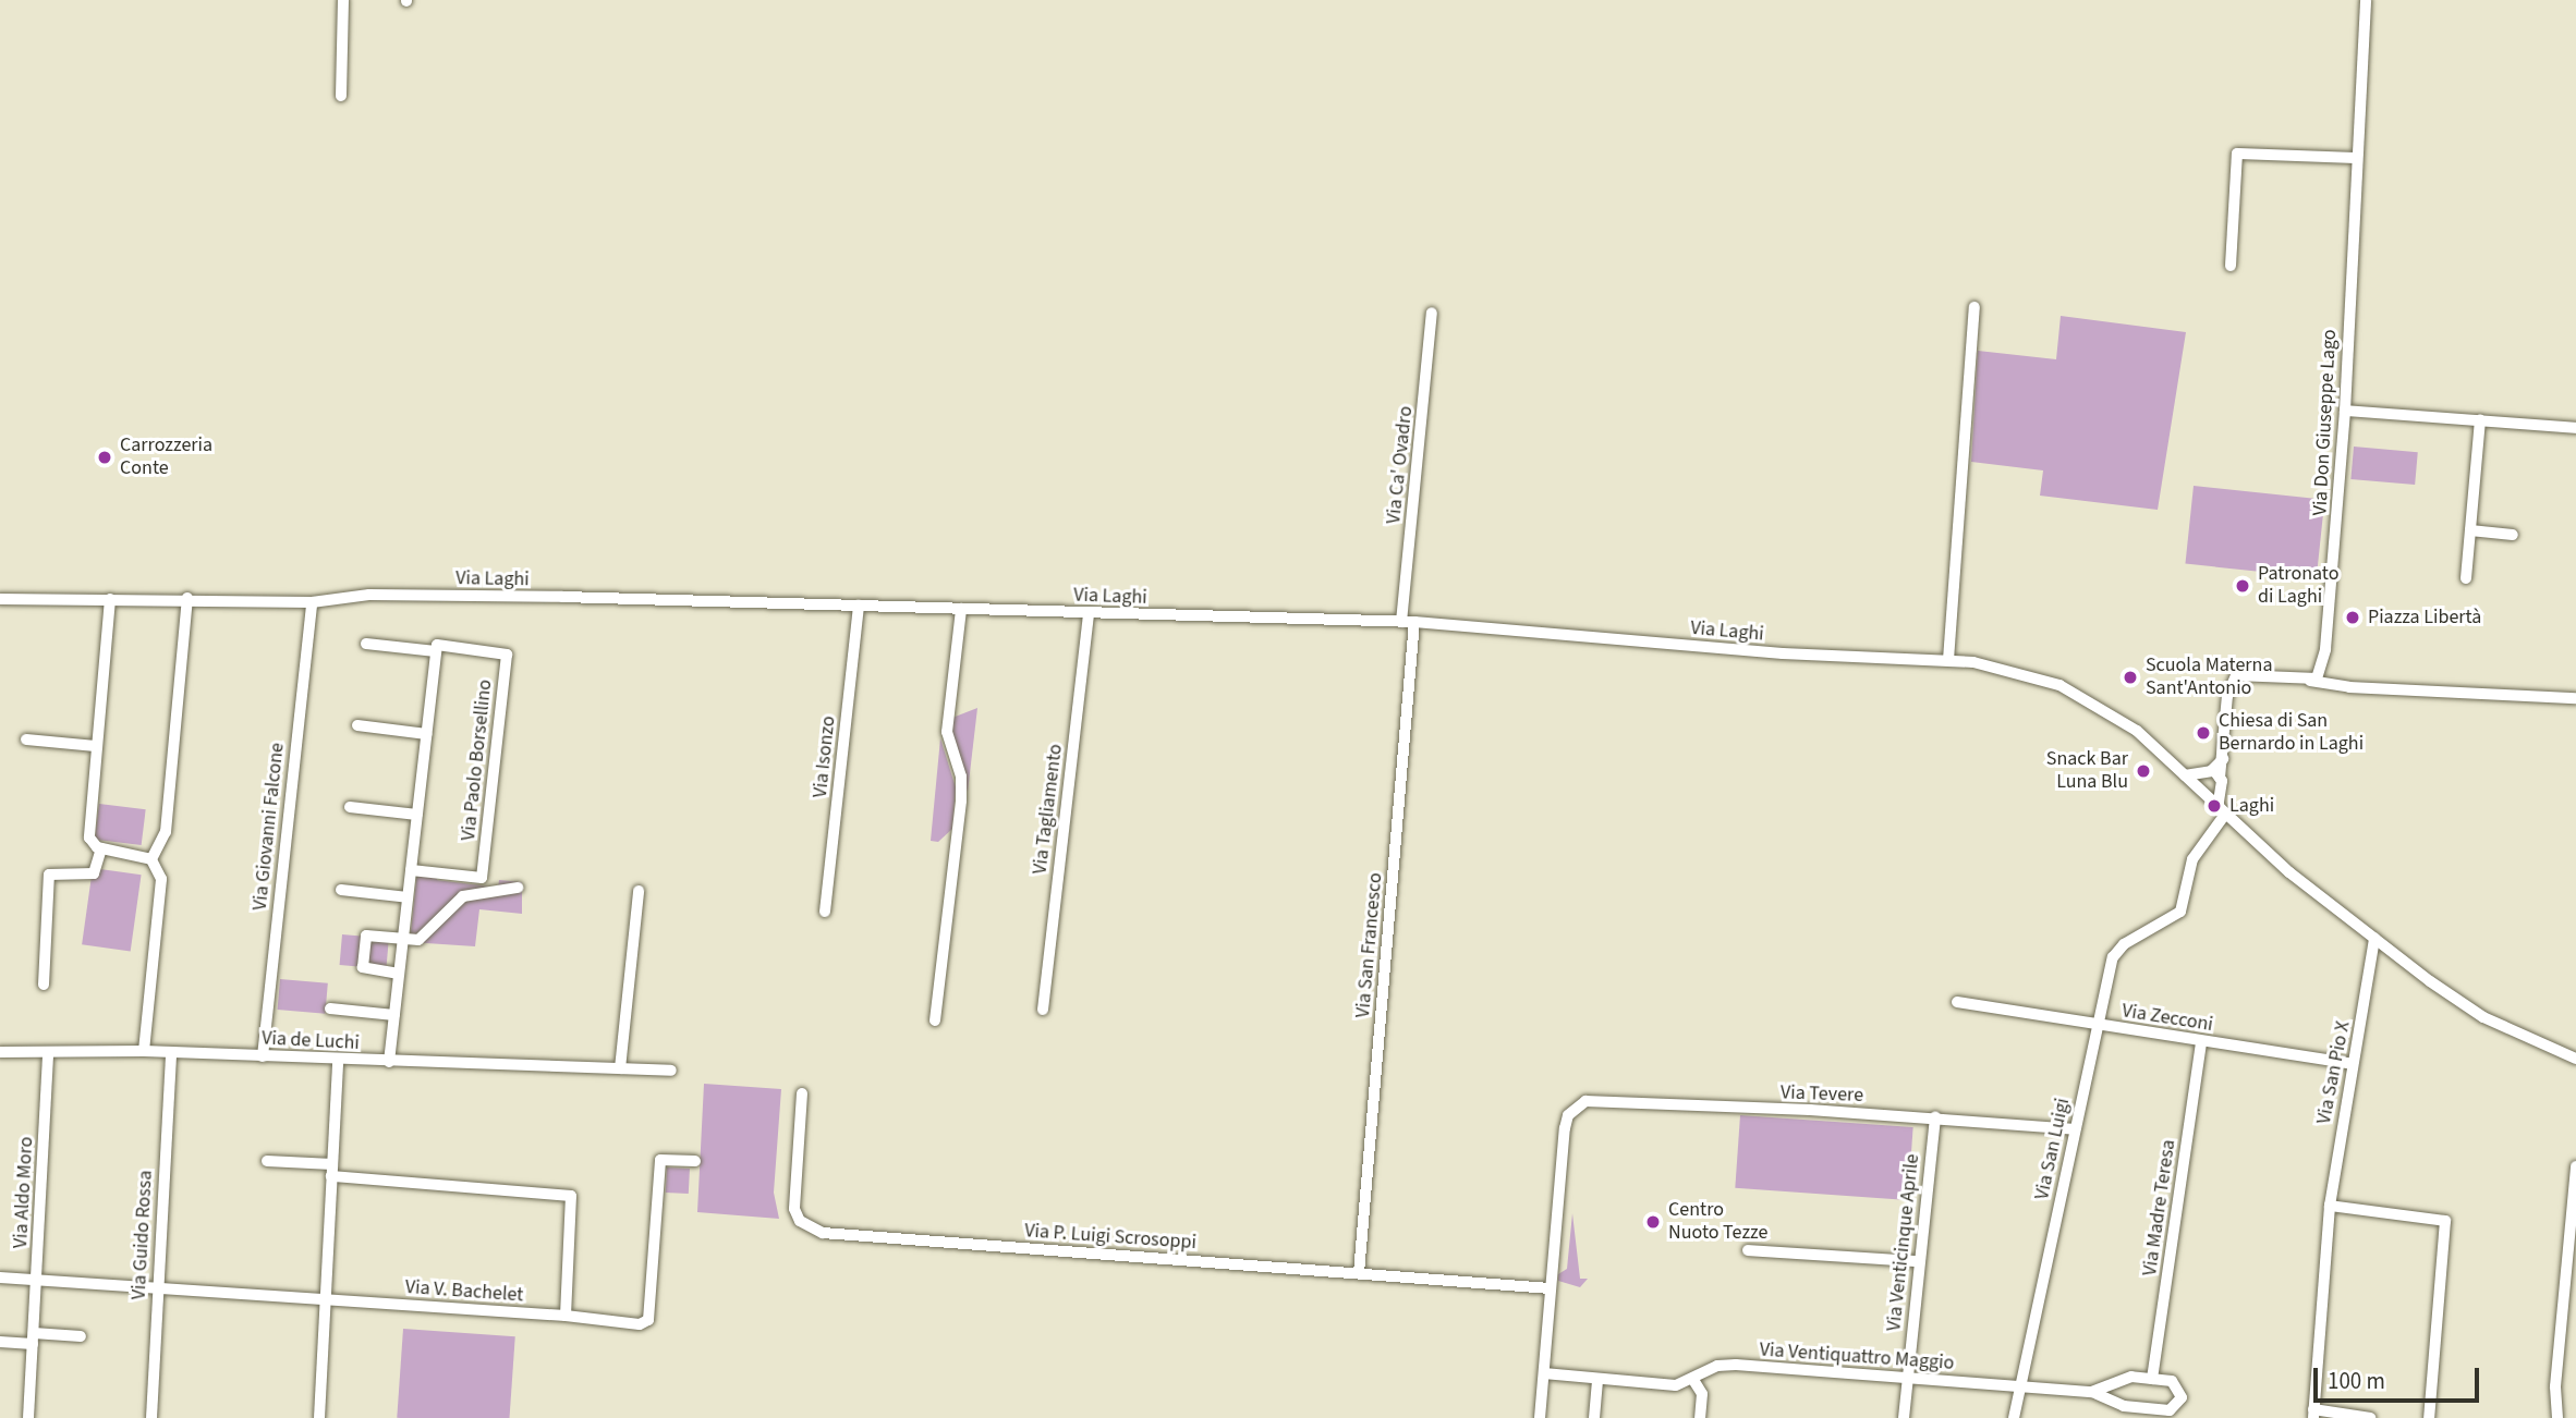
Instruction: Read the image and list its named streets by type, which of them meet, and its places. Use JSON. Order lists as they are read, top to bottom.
{
  "streets": {
    "street": [
      "Via Don Giuseppe Lago",
      "Via Ca' Ovadro",
      "Via Laghi",
      "Via Isonzo",
      "Via Paolo Borsellino",
      "Via Tagliamento",
      "Via Giovanni Falcone",
      "Via San Francesco",
      "Via Zecconi",
      "Via de Luchi",
      "Via San Pio X",
      "Via Tevere",
      "Via San Luigi",
      "Via Aldo Moro",
      "Via Madre Teresa",
      "Via Guido Rossa",
      "Via P. Luigi Scrosoppi",
      "Via Venticinque Aprile",
      "Via V. Bachelet",
      "Via Ventiquattro Maggio"
    ]
  },
  "crossings": [
    ["Via Ca' Ovadro", "Via Laghi"],
    ["Via Laghi", "Via Isonzo"],
    ["Via Laghi", "Via Tagliamento"],
    ["Via Laghi", "Via Giovanni Falcone"],
    ["Via Laghi", "Via San Francesco"],
    ["Via Giovanni Falcone", "Via de Luchi"],
    ["Via San Francesco", "Via P. Luigi Scrosoppi"],
    ["Via Zecconi", "Via San Pio X"],
    ["Via Zecconi", "Via San Luigi"],
    ["Via Zecconi", "Via Madre Teresa"],
    ["Via de Luchi", "Via Aldo Moro"],
    ["Via de Luchi", "Via Guido Rossa"],
    ["Via Tevere", "Via San Luigi"],
    ["Via Tevere", "Via P. Luigi Scrosoppi"],
    ["Via Tevere", "Via Venticinque Aprile"],
    ["Via San Luigi", "Via Ventiquattro Maggio"],
    ["Via Aldo Moro", "Via V. Bachelet"],
    ["Via Guido Rossa", "Via V. Bachelet"],
    ["Via Venticinque Aprile", "Via Ventiquattro Maggio"]
  ],
  "places": [
    "Carrozzeria Conte",
    "Patronato di Laghi",
    "Piazza Libertà",
    "Scuola Materna Sant'Antonio",
    "Chiesa di San Bernardo in Laghi",
    "Snack Bar Luna Blu",
    "Laghi",
    "Centro Nuoto Tezze"
  ],
  "scale_bar": "100 m"
}
